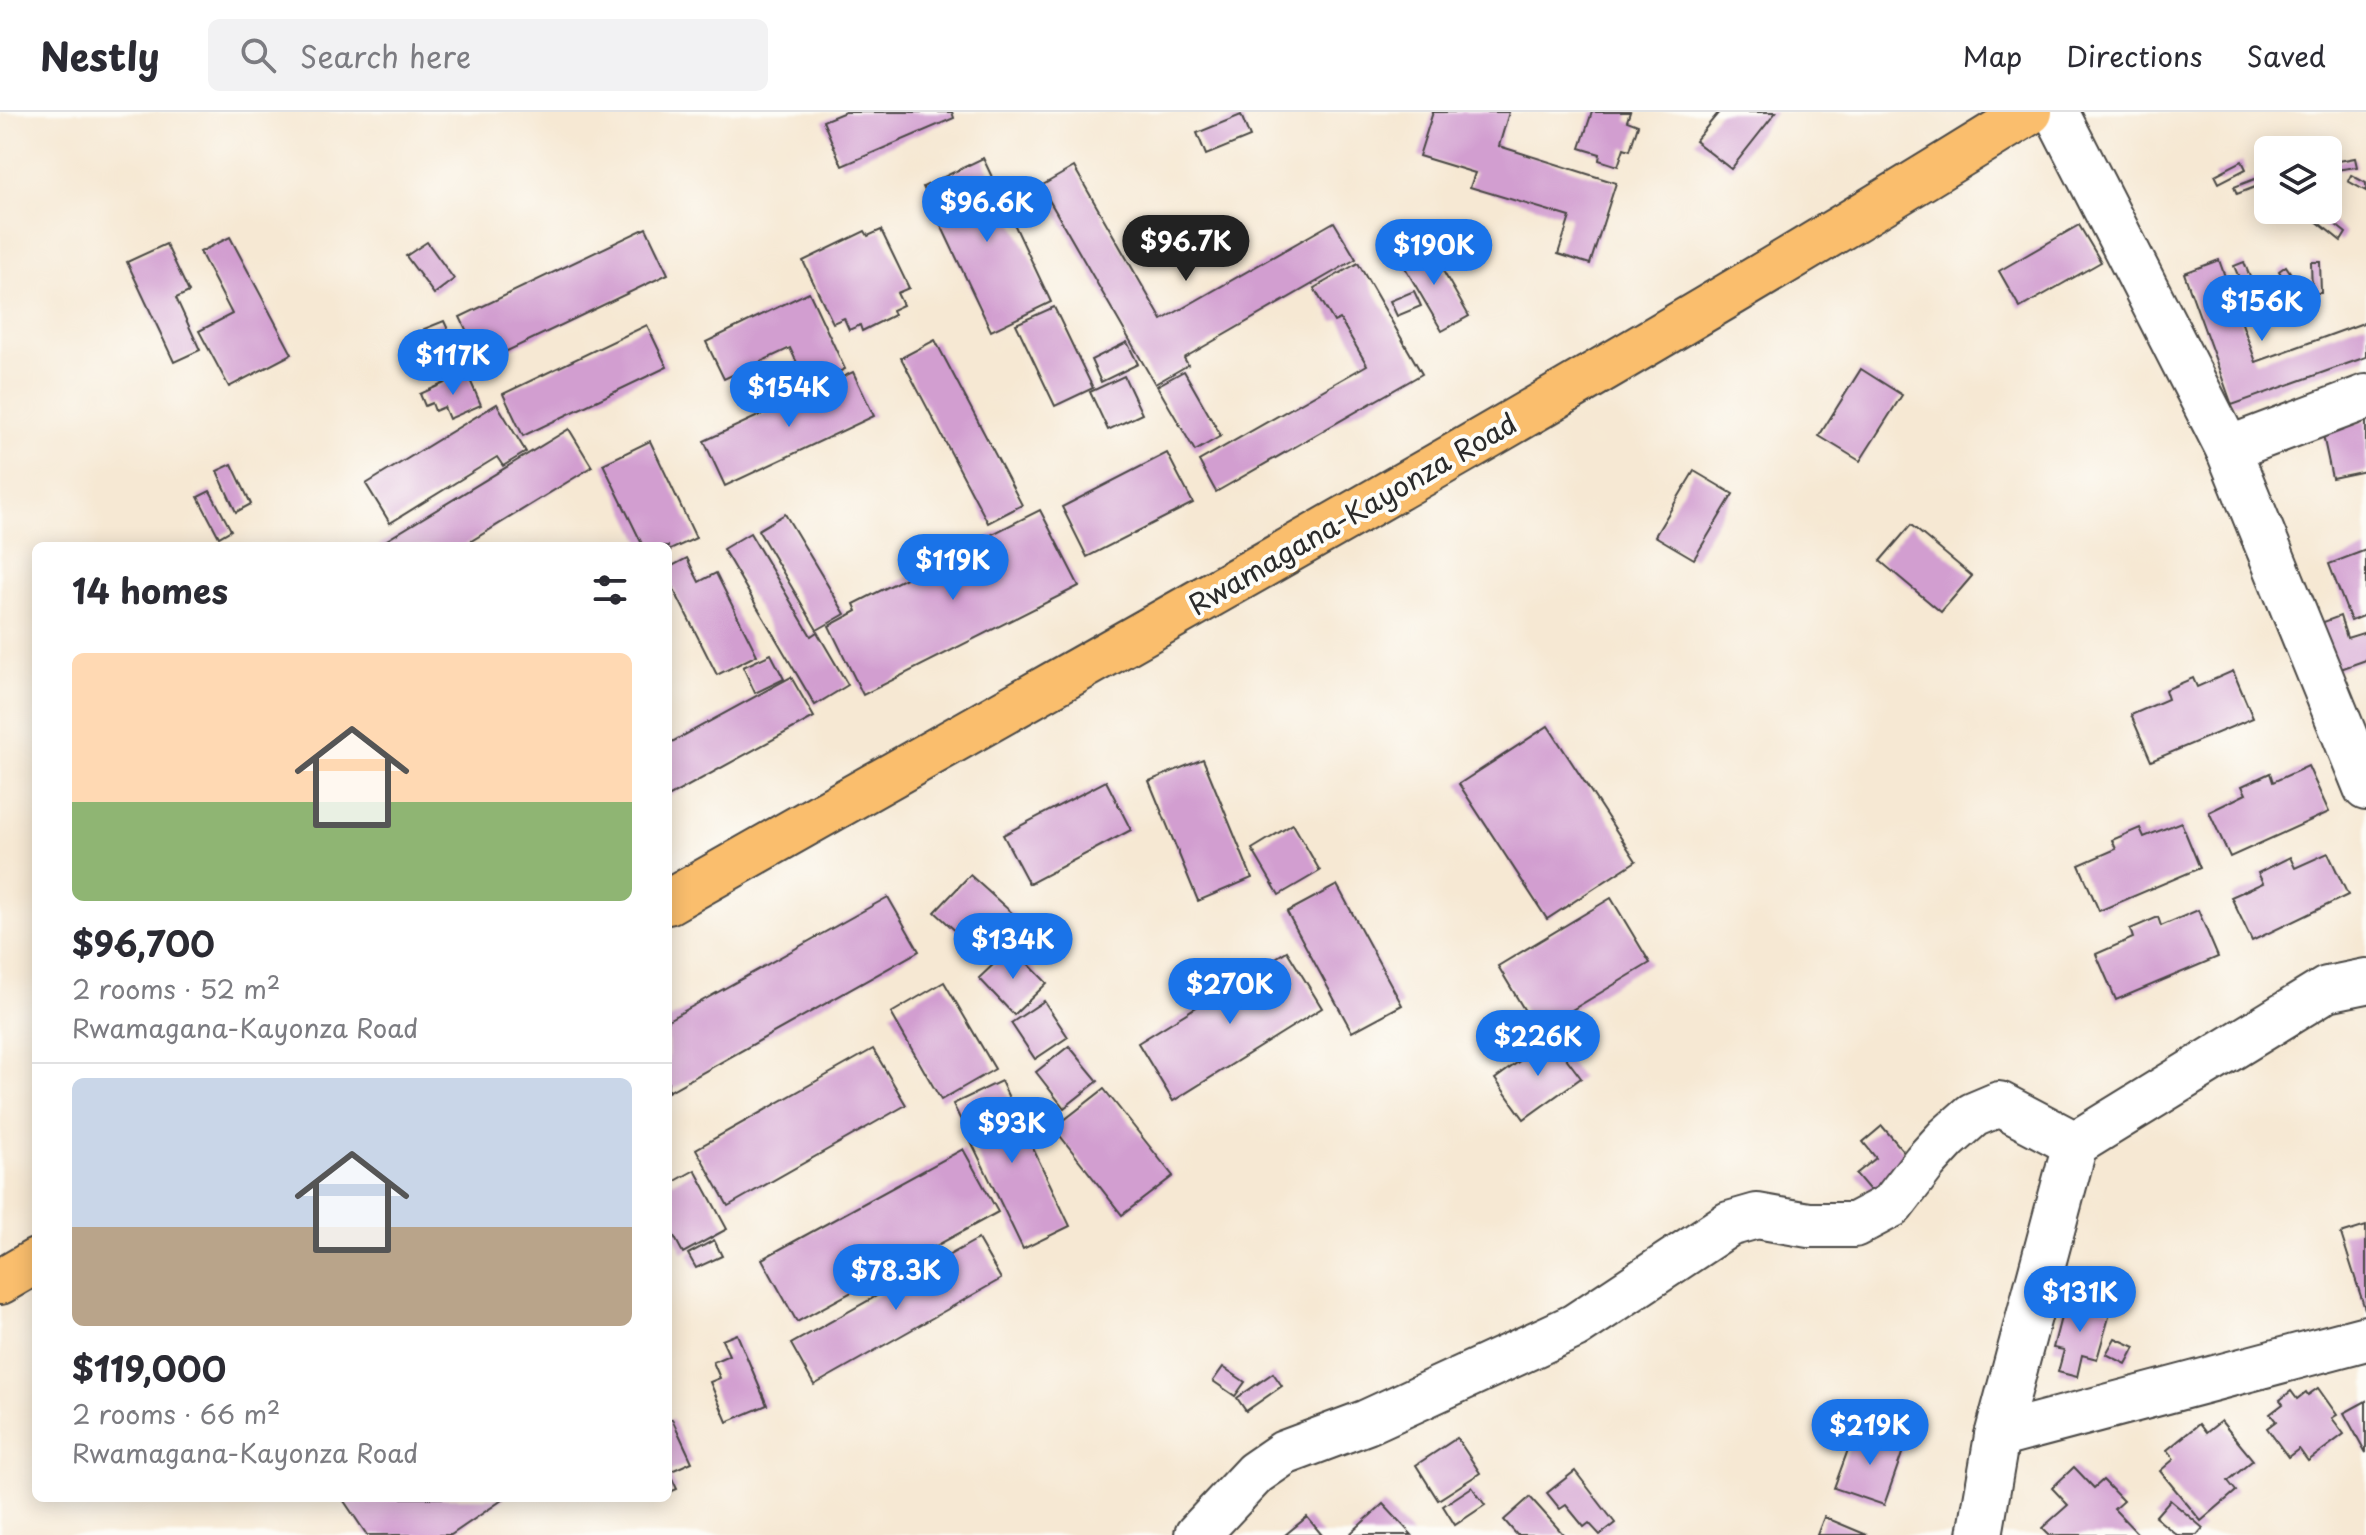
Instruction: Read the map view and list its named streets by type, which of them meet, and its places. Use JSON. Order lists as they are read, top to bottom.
{
  "streets": {
    "highway": ["Rwamagana-Kayonza Road"]
  },
  "page": {
    "header": "Nestly",
    "search": "Search here",
    "nav": ["Map", "Directions", "Saved"],
    "price": [
      "$96.6K",
      "$96.7K",
      "$190K",
      "$156K",
      "$117K",
      "$154K",
      "$119K",
      "$134K",
      "$270K",
      "$226K",
      "$93K",
      "$78.3K",
      "$131K",
      "$219K"
    ],
    "heading": "14 homes",
    "list": [
      {
        "name": "$96,700",
        "note": "2 rooms · 52 m² · Rwamagana-Kayonza Road"
      },
      {
        "name": "$119,000",
        "note": "2 rooms · 66 m² · Rwamagana-Kayonza Road"
      }
    ]
  }
}
